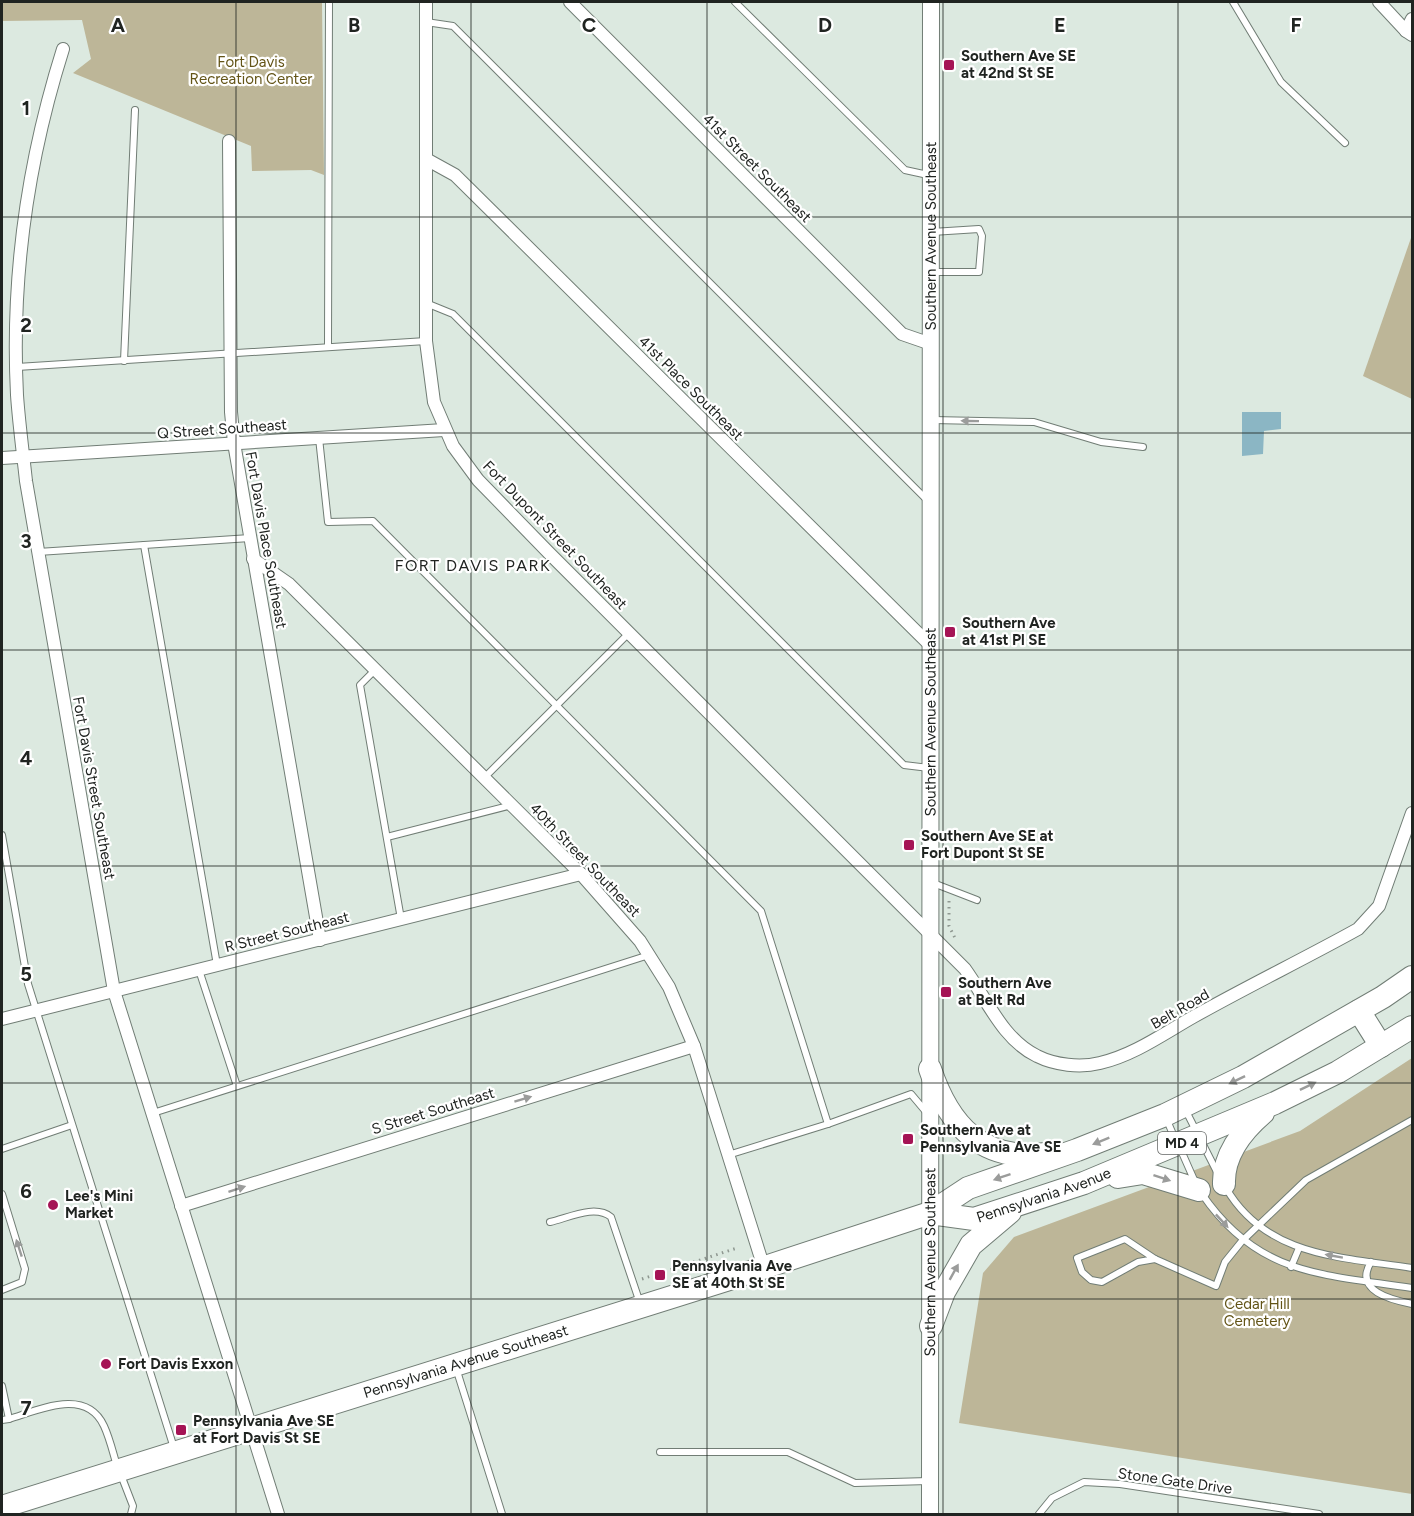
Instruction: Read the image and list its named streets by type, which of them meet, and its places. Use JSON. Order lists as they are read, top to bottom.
{
  "streets": {
    "highway": ["MD 4", "Pennsylvania Avenue", "Pennsylvania Avenue Southeast"],
    "main road": ["Southern Avenue Southeast"],
    "street": [
      "41st Street Southeast",
      "41st Place Southeast",
      "Q Street Southeast",
      "Fort Dupont Street Southeast",
      "Fort Davis Place Southeast",
      "Fort Davis Street Southeast",
      "40th Street Southeast",
      "R Street Southeast",
      "Belt Road",
      "S Street Southeast"
    ],
    "lane": ["Stone Gate Drive"]
  },
  "crossings": [
    ["41st Street Southeast", "Southern Avenue Southeast"],
    ["Southern Avenue Southeast", "41st Place Southeast"],
    ["Southern Avenue Southeast", "Fort Dupont Street Southeast"],
    ["Southern Avenue Southeast", "Belt Road"],
    ["Southern Avenue Southeast", "Pennsylvania Avenue"],
    ["Southern Avenue Southeast", "Pennsylvania Avenue Southeast"],
    ["41st Place Southeast", "Fort Dupont Street Southeast"],
    ["Q Street Southeast", "Fort Dupont Street Southeast"],
    ["Q Street Southeast", "Fort Davis Place Southeast"],
    ["Q Street Southeast", "Fort Davis Street Southeast"],
    ["Fort Dupont Street Southeast", "Belt Road"],
    ["Fort Davis Place Southeast", "40th Street Southeast"],
    ["Fort Davis Place Southeast", "R Street Southeast"],
    ["Fort Davis Street Southeast", "R Street Southeast"],
    ["Fort Davis Street Southeast", "S Street Southeast"],
    ["Fort Davis Street Southeast", "Pennsylvania Avenue Southeast"],
    ["40th Street Southeast", "R Street Southeast"],
    ["40th Street Southeast", "S Street Southeast"],
    ["40th Street Southeast", "Pennsylvania Avenue Southeast"],
    ["Pennsylvania Avenue", "Pennsylvania Avenue Southeast"]
  ],
  "one_way": ["S Street Southeast"],
  "districts": ["FORT DAVIS PARK"],
  "parks": ["Fort Davis Recreation Center", "Cedar Hill Cemetery"],
  "places": {
    "transit": [
      "Southern Ave SE at 42nd St SE",
      "Southern Ave at 41st Pl SE",
      "Southern Ave SE at Fort Dupont St SE",
      "Southern Ave at Belt Rd",
      "Southern Ave at Pennsylvania Ave SE",
      "Pennsylvania Ave SE at 40th St SE",
      "Pennsylvania Ave SE at Fort Davis St SE"
    ],
    "other": ["Lee's Mini Market", "Fort Davis Exxon"]
  },
  "grid": {
    "columns": [
      "A",
      "B",
      "C",
      "D",
      "E",
      "F"
    ],
    "rows": [
      "1",
      "2",
      "3",
      "4",
      "5",
      "6",
      "7"
    ]
  }
}
